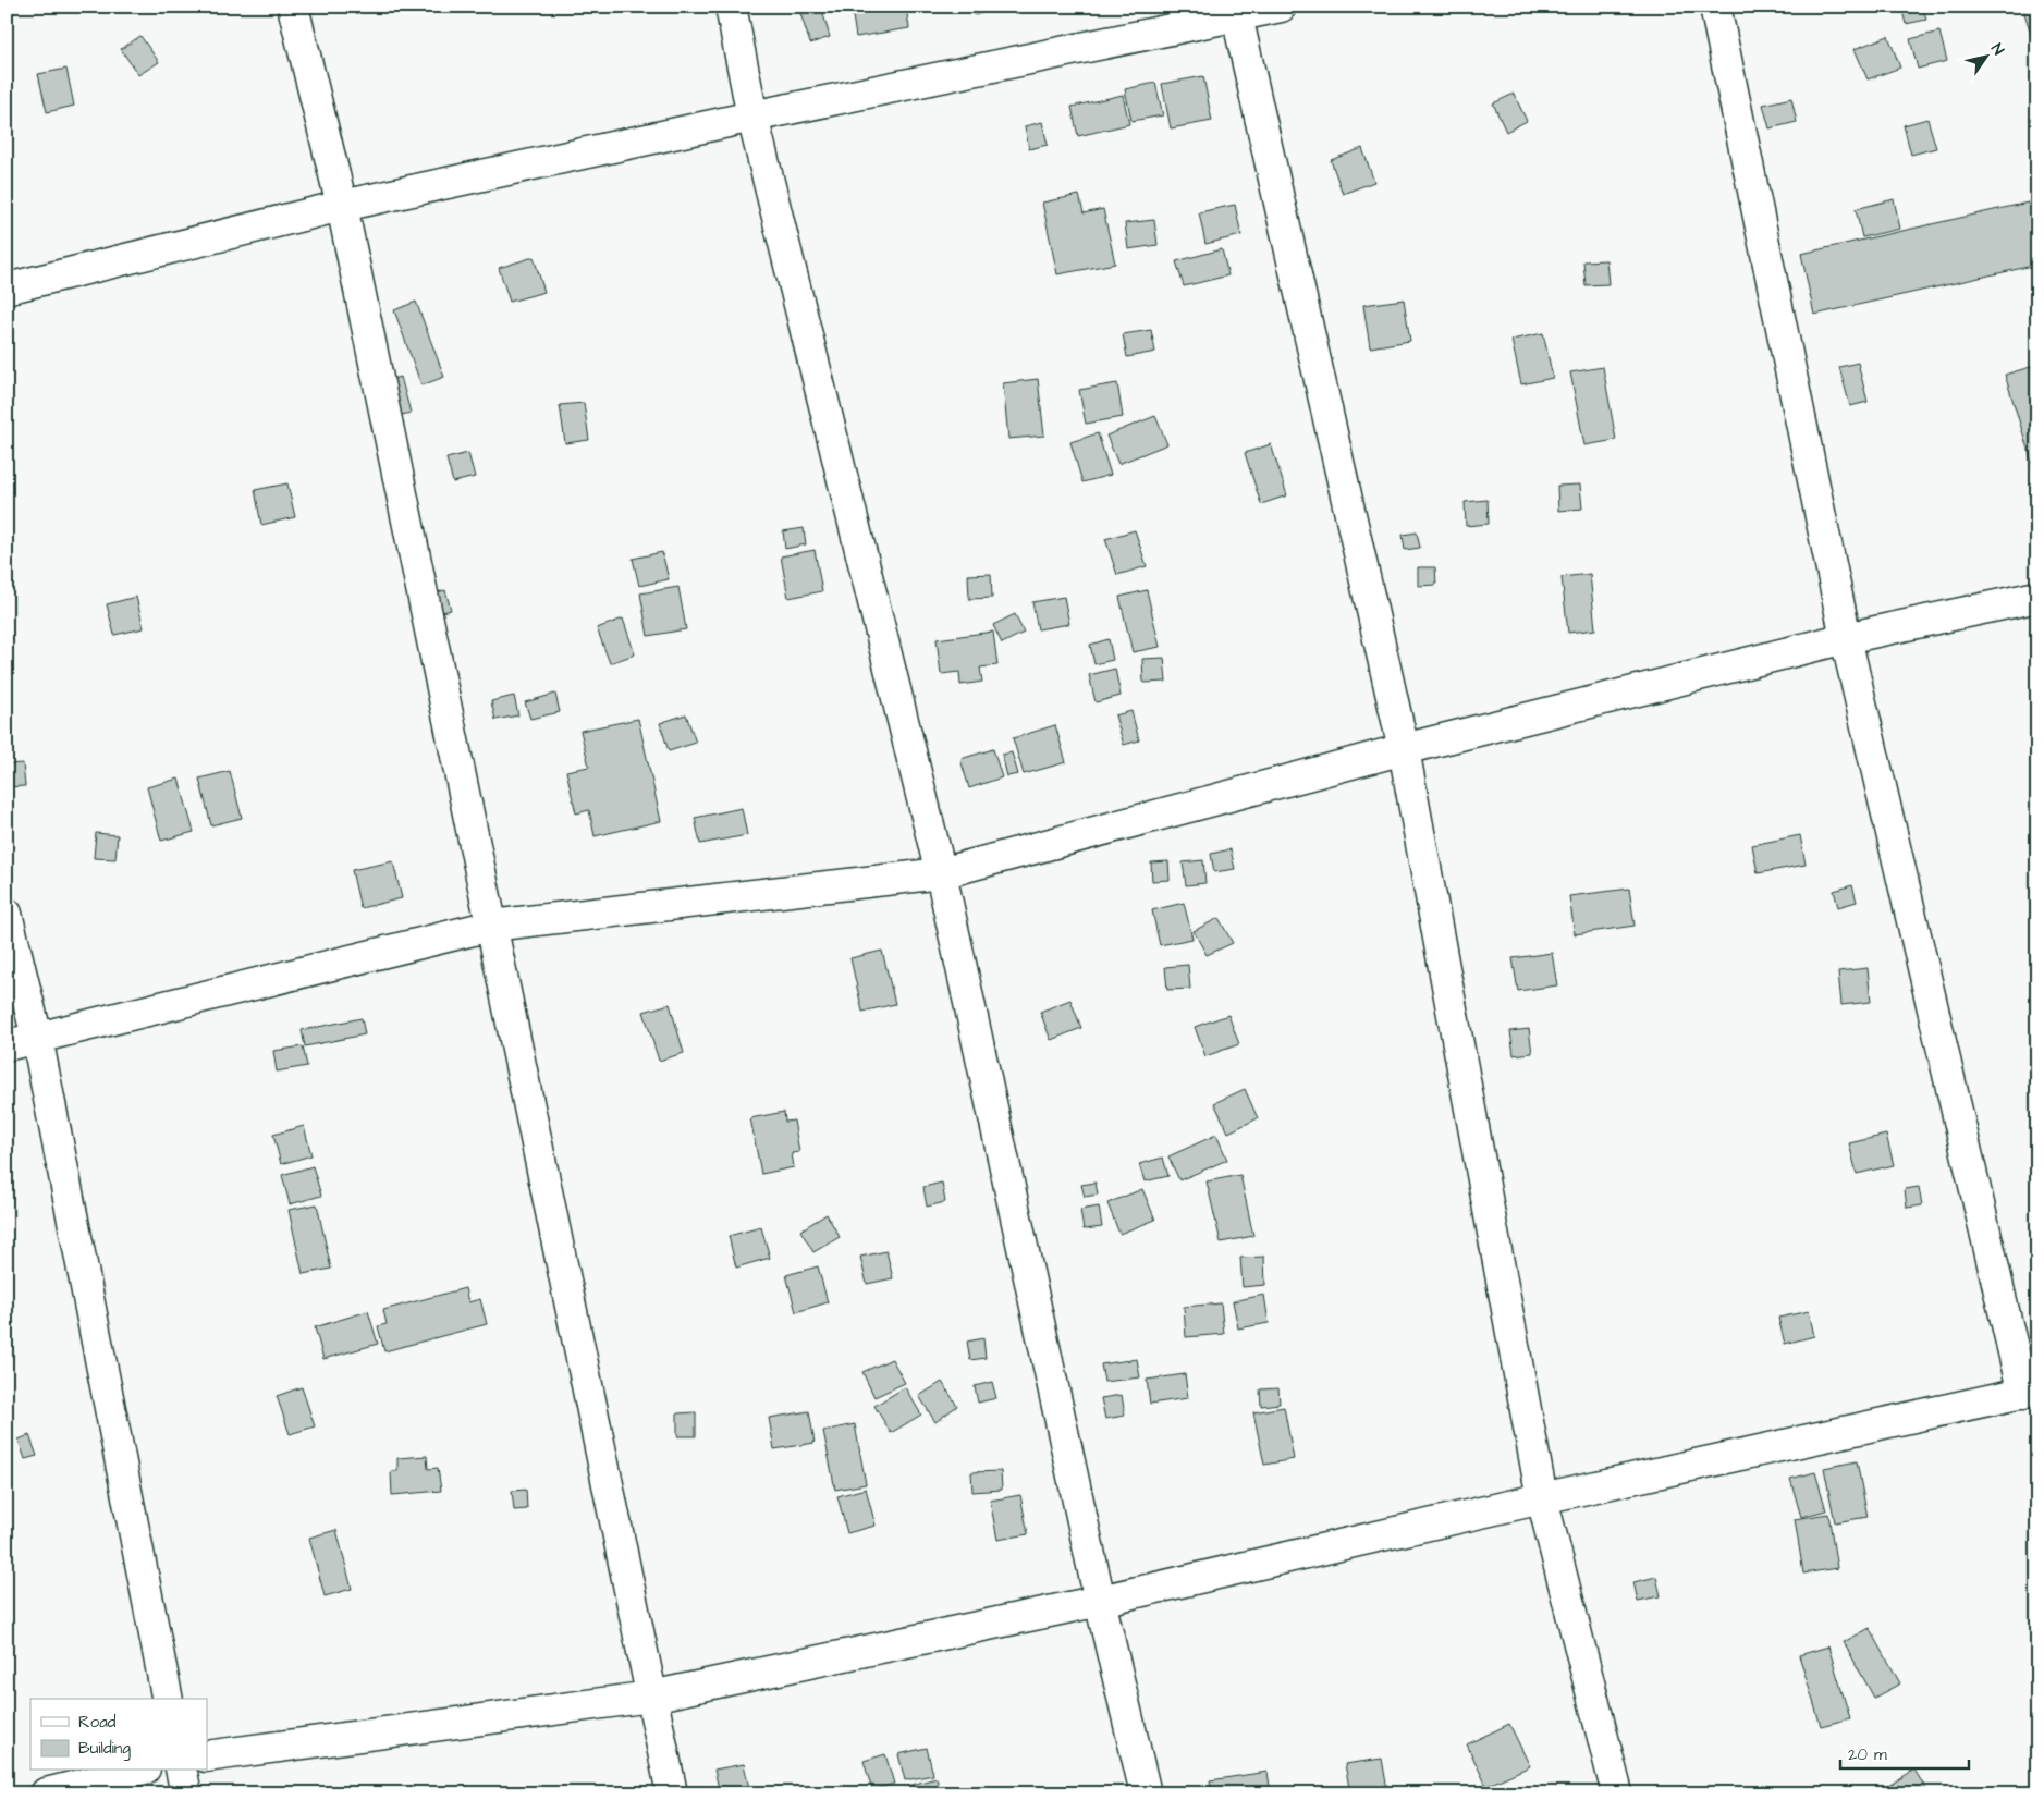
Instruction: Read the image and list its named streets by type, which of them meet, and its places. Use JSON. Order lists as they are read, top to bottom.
{
  "legend": ["Road", "Building"],
  "scale_bar": "20 m",
  "north": "top right"
}
